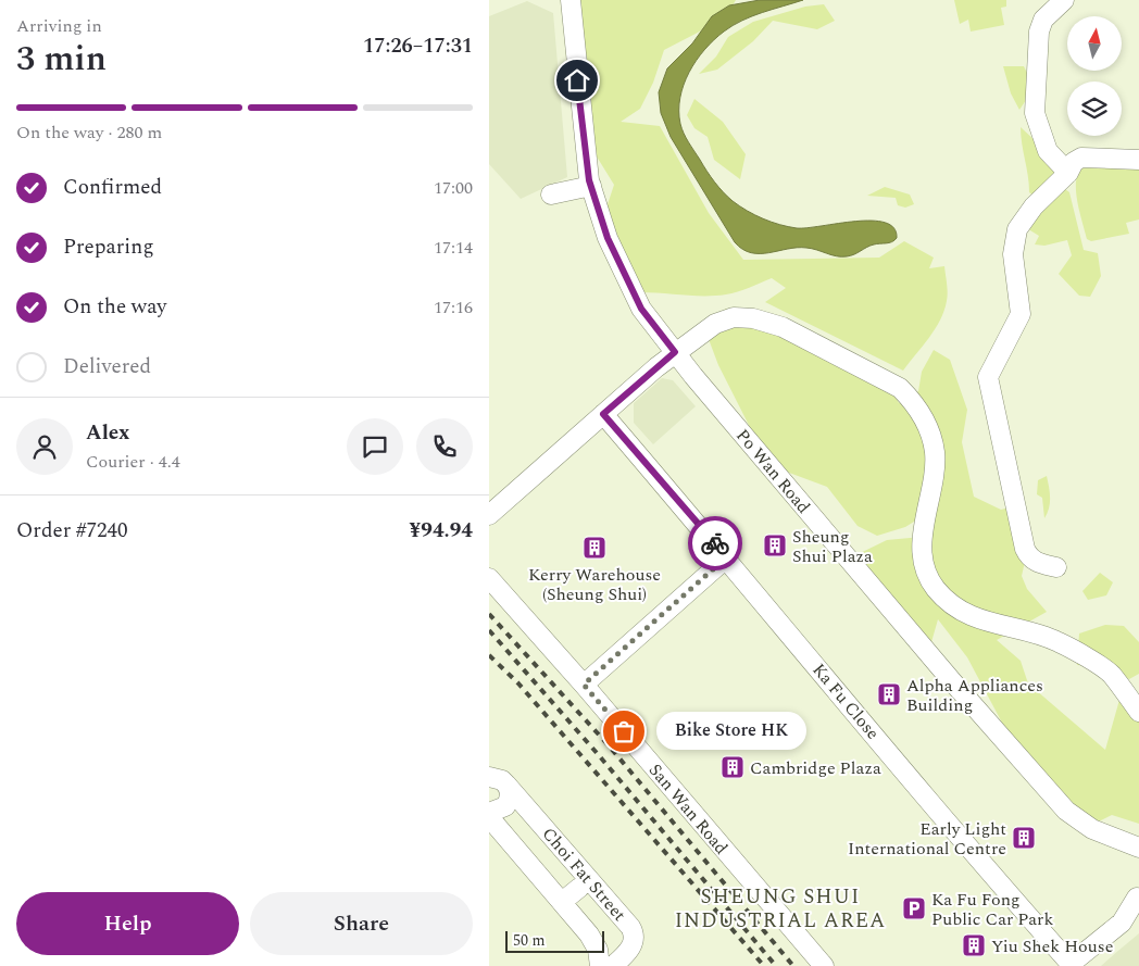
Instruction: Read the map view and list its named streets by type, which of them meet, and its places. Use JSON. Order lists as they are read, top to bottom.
{
  "streets": {
    "street": [
      "Po Wan Road",
      "Ka Fu Close",
      "San Wan Road",
      "Choi Fat Street"
    ]
  },
  "districts": ["SHEUNG SHUI INDUSTRIAL AREA"],
  "places": {
    "building": [
      "Sheung Shui Plaza",
      "Kerry Warehouse (Sheung Shui)",
      "Alpha Appliances Building",
      "Cambridge Plaza",
      "Early Light International Centre",
      "Yiu Shek House"
    ],
    "other": ["Bike Store HK"],
    "parking": ["Ka Fu Fong Public Car Park"]
  },
  "scale_bar": "50 m",
  "north": "top",
  "page": {
    "heading": ["3 min", "Arriving in", "17:26–17:31"],
    "panel": [
      "Alex",
      "Courier · 4.4",
      "Order #7240",
      "¥94.94"
    ],
    "bar": "On the way · 280 m",
    "list": [
      ["Confirmed", "17:00"],
      ["Preparing", "17:14"],
      ["On the way", "17:16"],
      "Delivered"
    ],
    "bubble": "Bike Store HK",
    "buttons": ["Help", "Share"],
    "scale": "50 m"
  }
}
